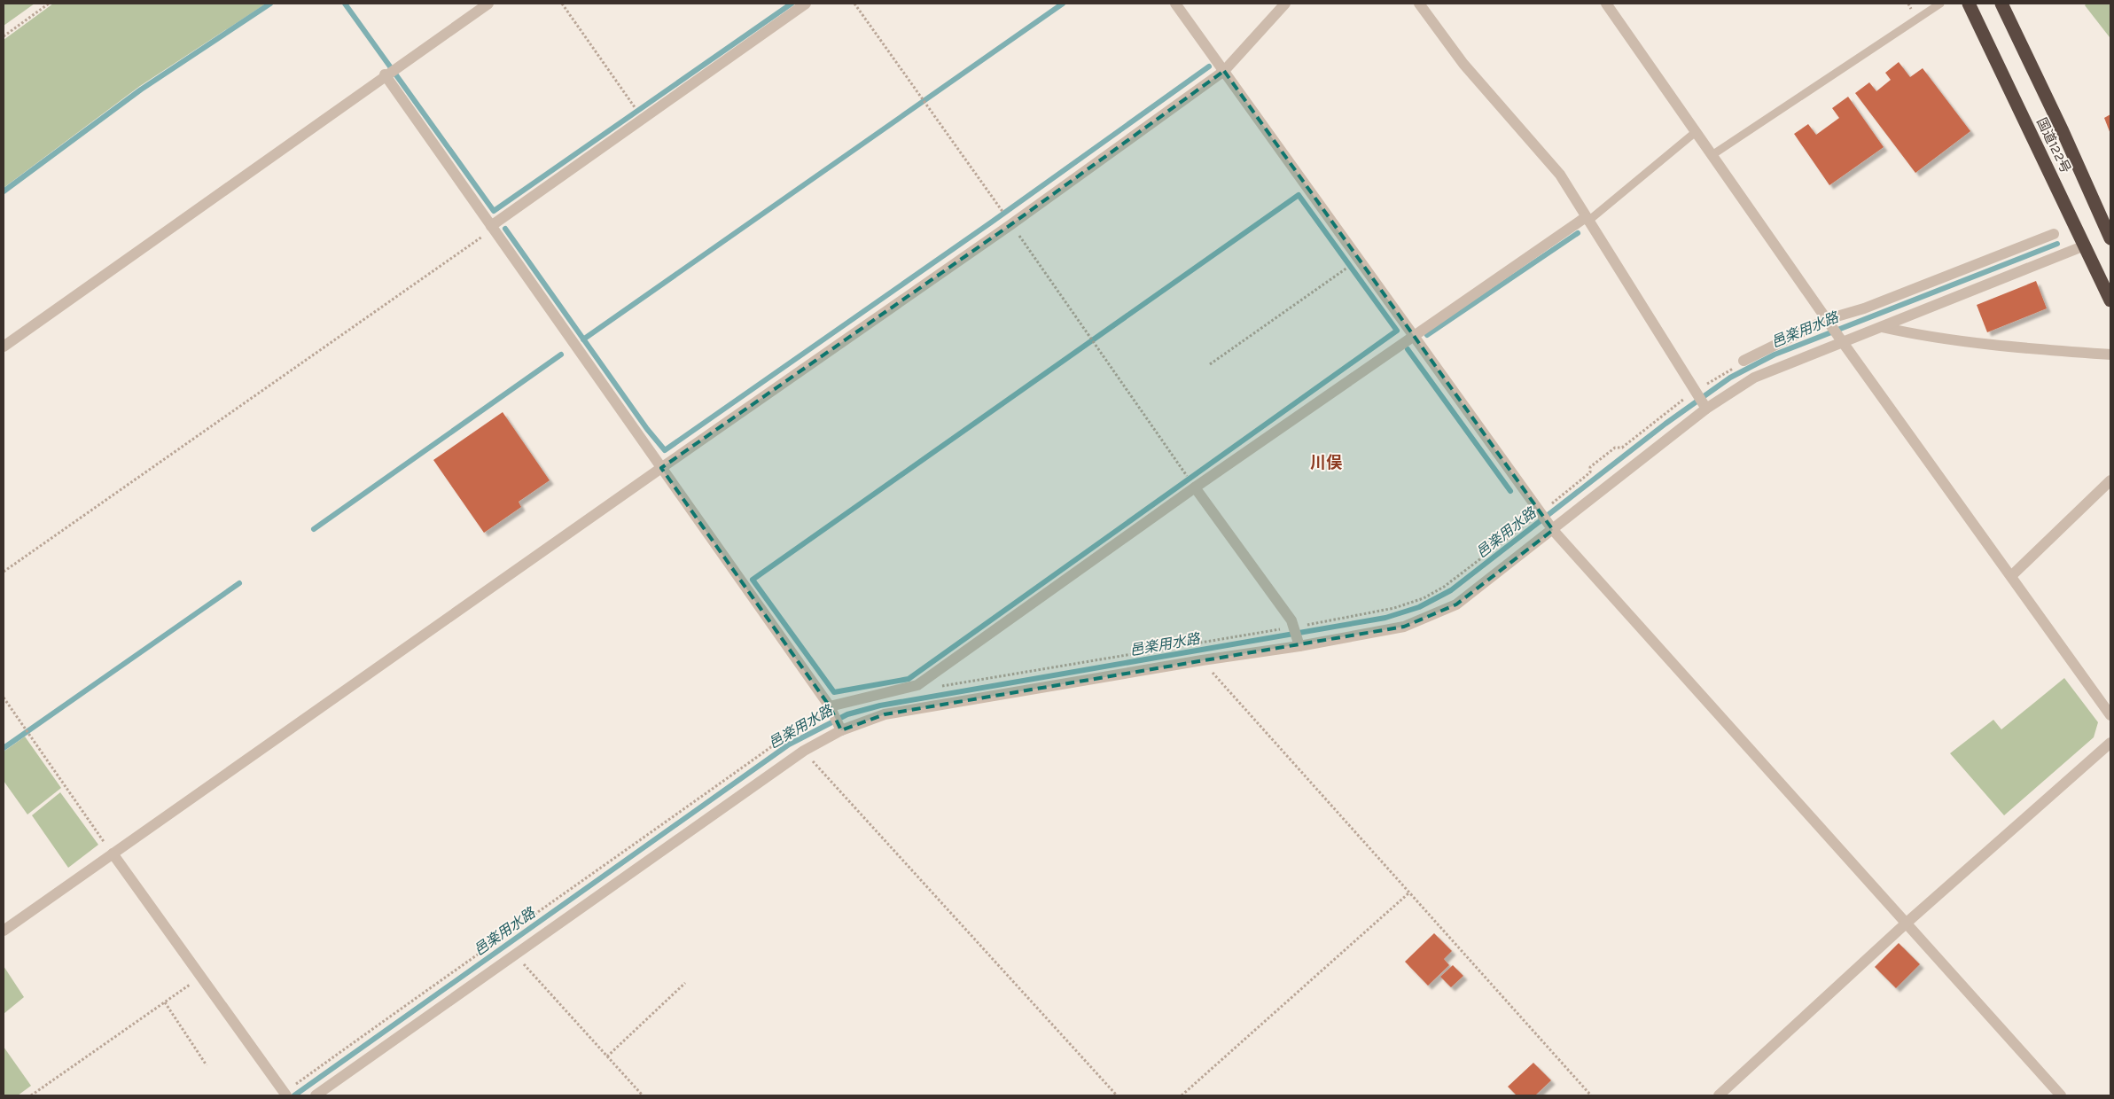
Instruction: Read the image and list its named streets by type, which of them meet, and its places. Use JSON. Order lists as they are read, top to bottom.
{
  "streets": {
    "highway": ["国道122号"]
  },
  "districts": ["川俣"],
  "water": ["邑楽用水路"]
}
